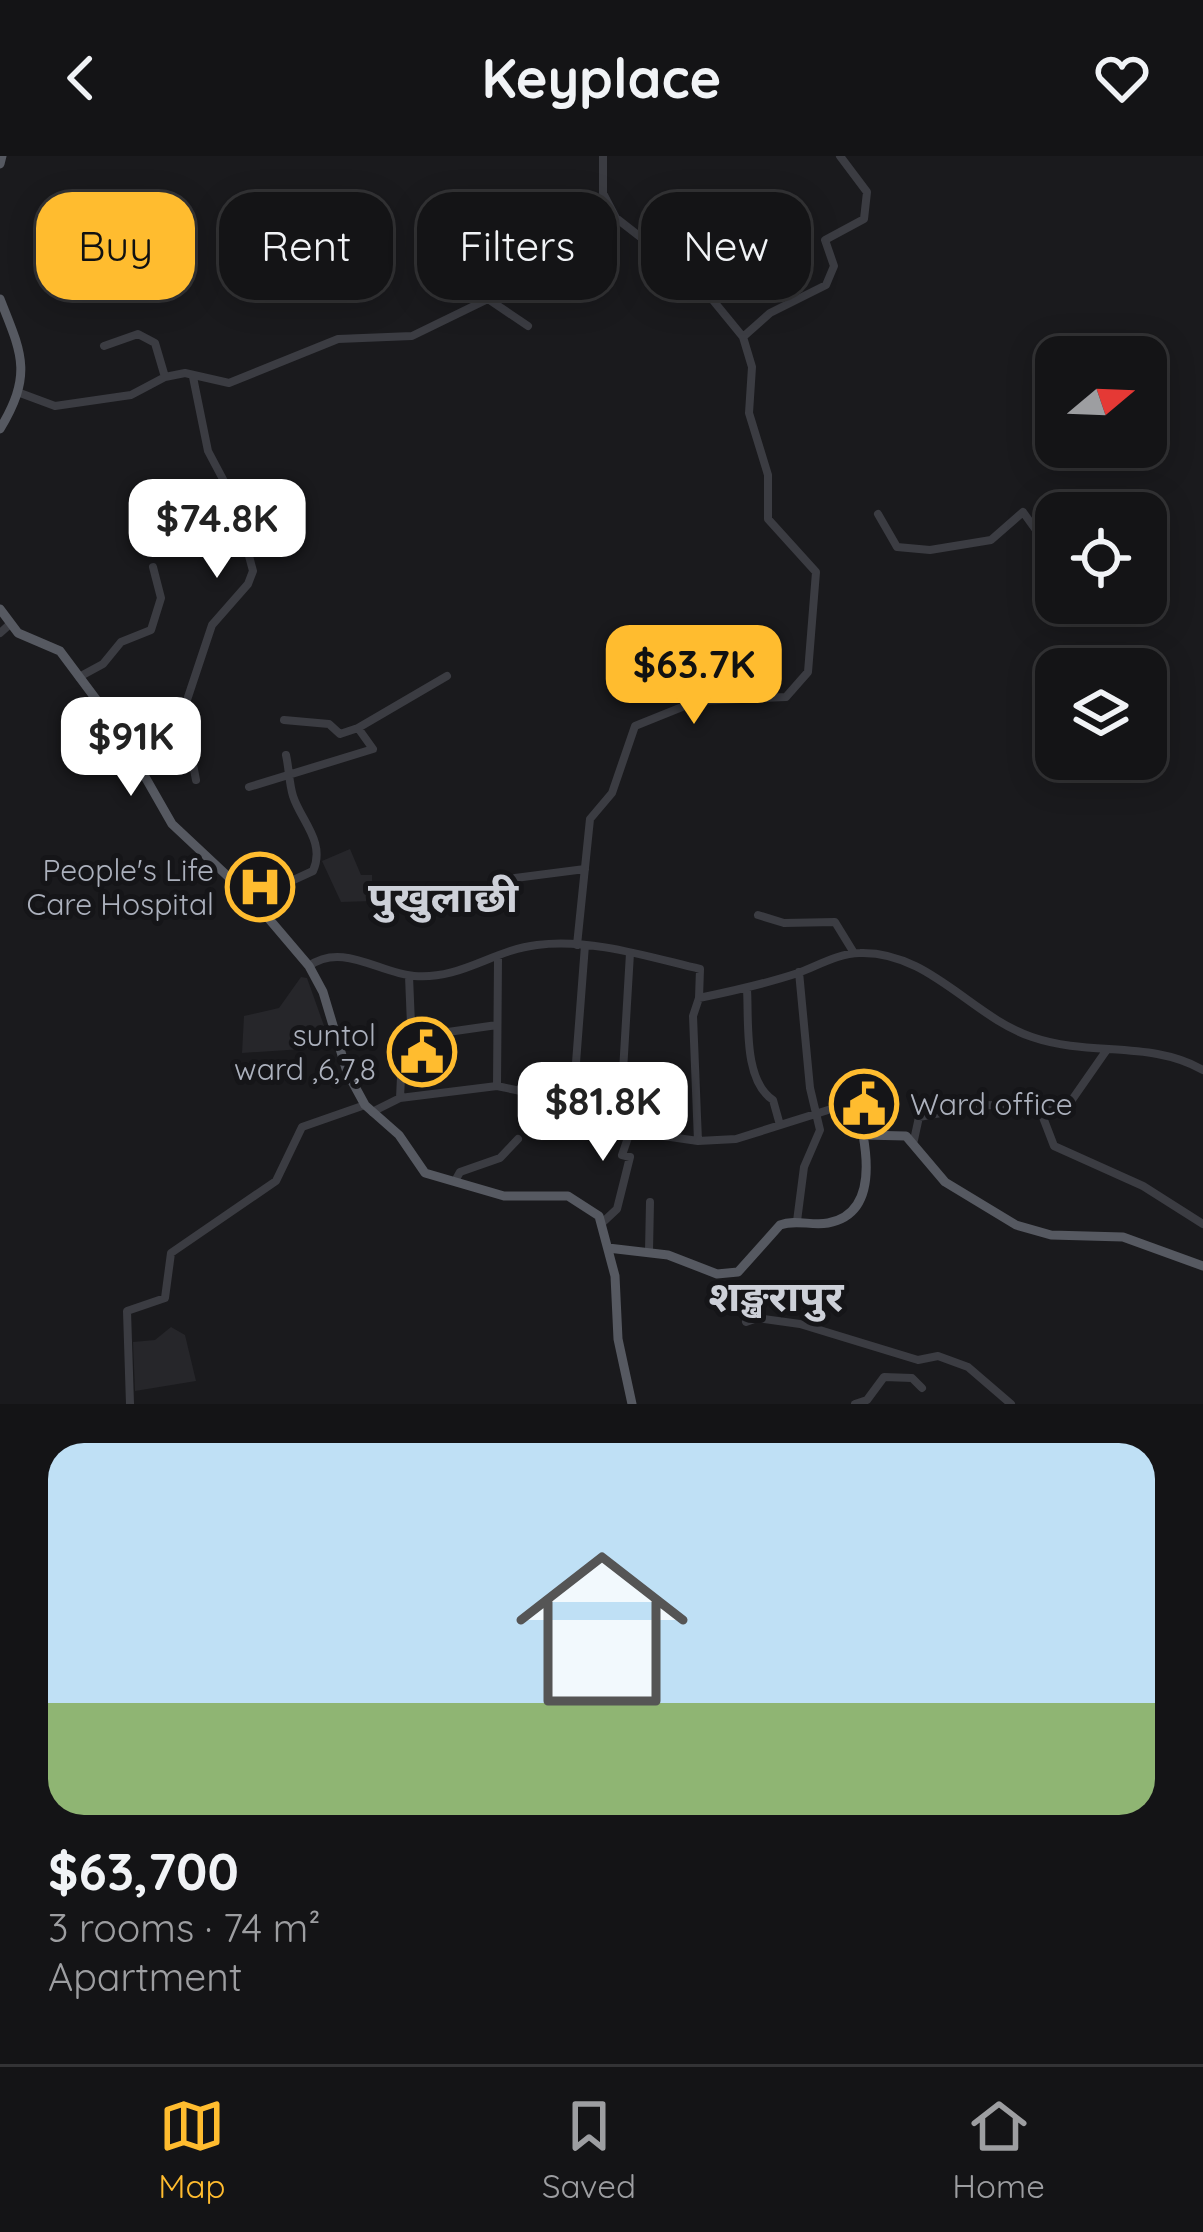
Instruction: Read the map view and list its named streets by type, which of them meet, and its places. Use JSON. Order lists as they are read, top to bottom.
{
  "districts": ["पुखुलाछी", "शङ्खरापुर"],
  "places": {
    "hospital": ["People's Life Care Hospital"],
    "public building": ["suntol ward ,6,7,8", "Ward office"]
  },
  "north": "right",
  "page": {
    "header": "Keyplace",
    "chip": [
      "Buy",
      "Rent",
      "Filters",
      "New"
    ],
    "price": [
      "$74.8K",
      "$63.7K",
      "$91K",
      "$81.8K"
    ],
    "list": [
      {
        "name": "$63,700",
        "note": "3 rooms · 74 m² · Apartment"
      }
    ],
    "tabs": ["Map", "Saved", "Home"]
  }
}
